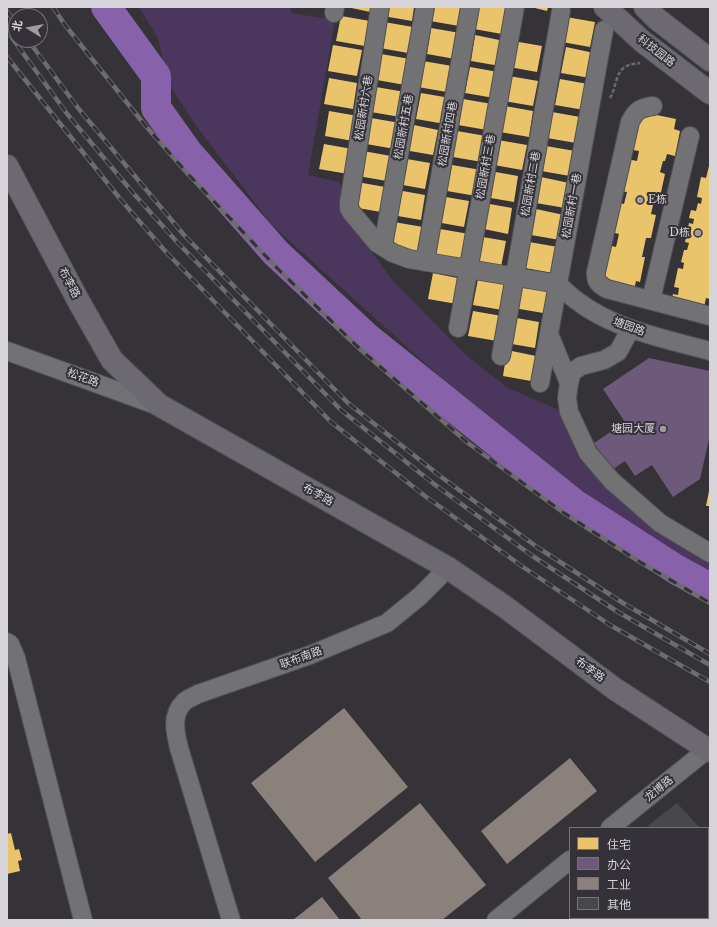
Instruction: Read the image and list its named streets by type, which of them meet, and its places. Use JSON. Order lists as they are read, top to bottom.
{
  "streets": {
    "main road": ["科技园路", "布李路"],
    "street": [
      "松园新村六巷",
      "松园新村五巷",
      "松园新村四巷",
      "松园新村三巷",
      "松园新村二巷",
      "松园新村一巷",
      "塘园路",
      "松花路",
      "联布南路",
      "龙博路"
    ]
  },
  "crossings": [
    ["松园新村六巷", "松园新村五巷"],
    ["松园新村一巷", "塘园路"],
    ["布李路", "松花路"],
    ["布李路", "联布南路"],
    ["布李路", "龙博路"]
  ],
  "places": ["E栋", "D栋", "塘园大厦"],
  "legend": [
    "住宅",
    "办公",
    "工业",
    "其他"
  ],
  "north": "left"
}
